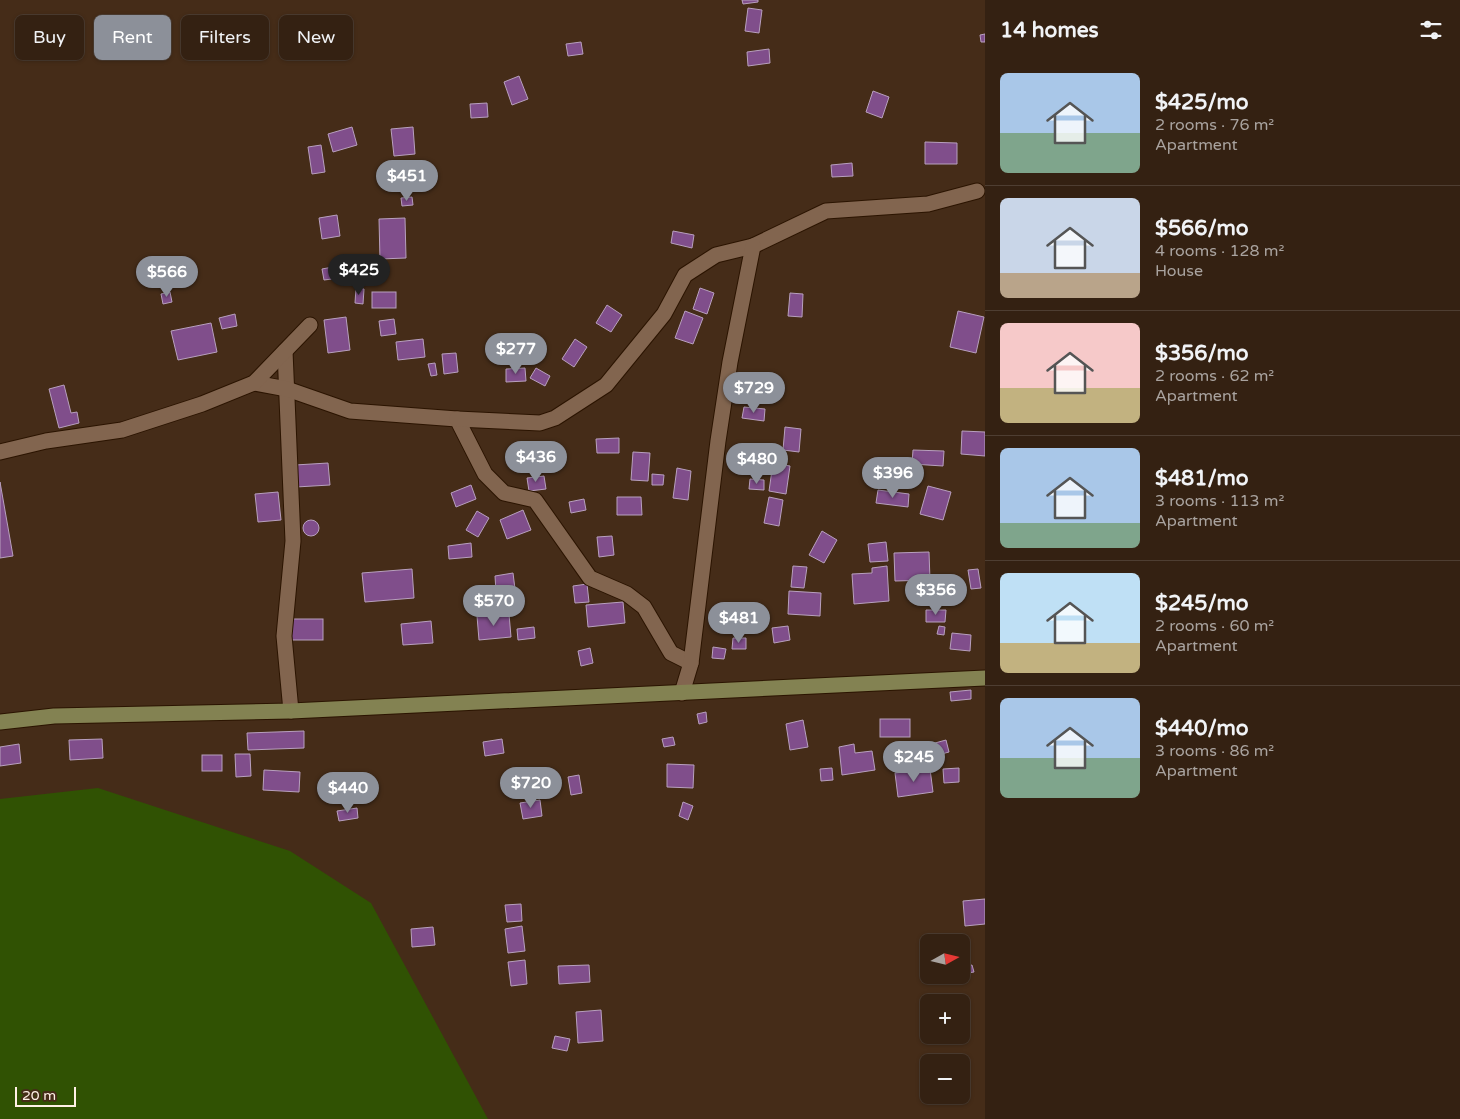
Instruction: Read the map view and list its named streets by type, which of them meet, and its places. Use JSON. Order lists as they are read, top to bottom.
{
  "scale_bar": "20 m",
  "north": "right",
  "page": {
    "heading": "14 homes",
    "chip": [
      "Buy",
      "Rent",
      "Filters",
      "New"
    ],
    "list": [
      {
        "name": "$425/mo",
        "note": "2 rooms · 76 m² · Apartment"
      },
      {
        "name": "$566/mo",
        "note": "4 rooms · 128 m² · House"
      },
      {
        "name": "$356/mo",
        "note": "2 rooms · 62 m² · Apartment"
      },
      {
        "name": "$481/mo",
        "note": "3 rooms · 113 m² · Apartment"
      },
      {
        "name": "$245/mo",
        "note": "2 rooms · 60 m² · Apartment"
      },
      {
        "name": "$440/mo",
        "note": "3 rooms · 86 m² · Apartment"
      }
    ],
    "price": [
      "$451",
      "$425",
      "$566",
      "$277",
      "$729",
      "$436",
      "$480",
      "$396",
      "$356",
      "$570",
      "$481",
      "$245",
      "$720",
      "$440"
    ],
    "map_buttons": ["+", "−"],
    "scale": "20 m"
  }
}
